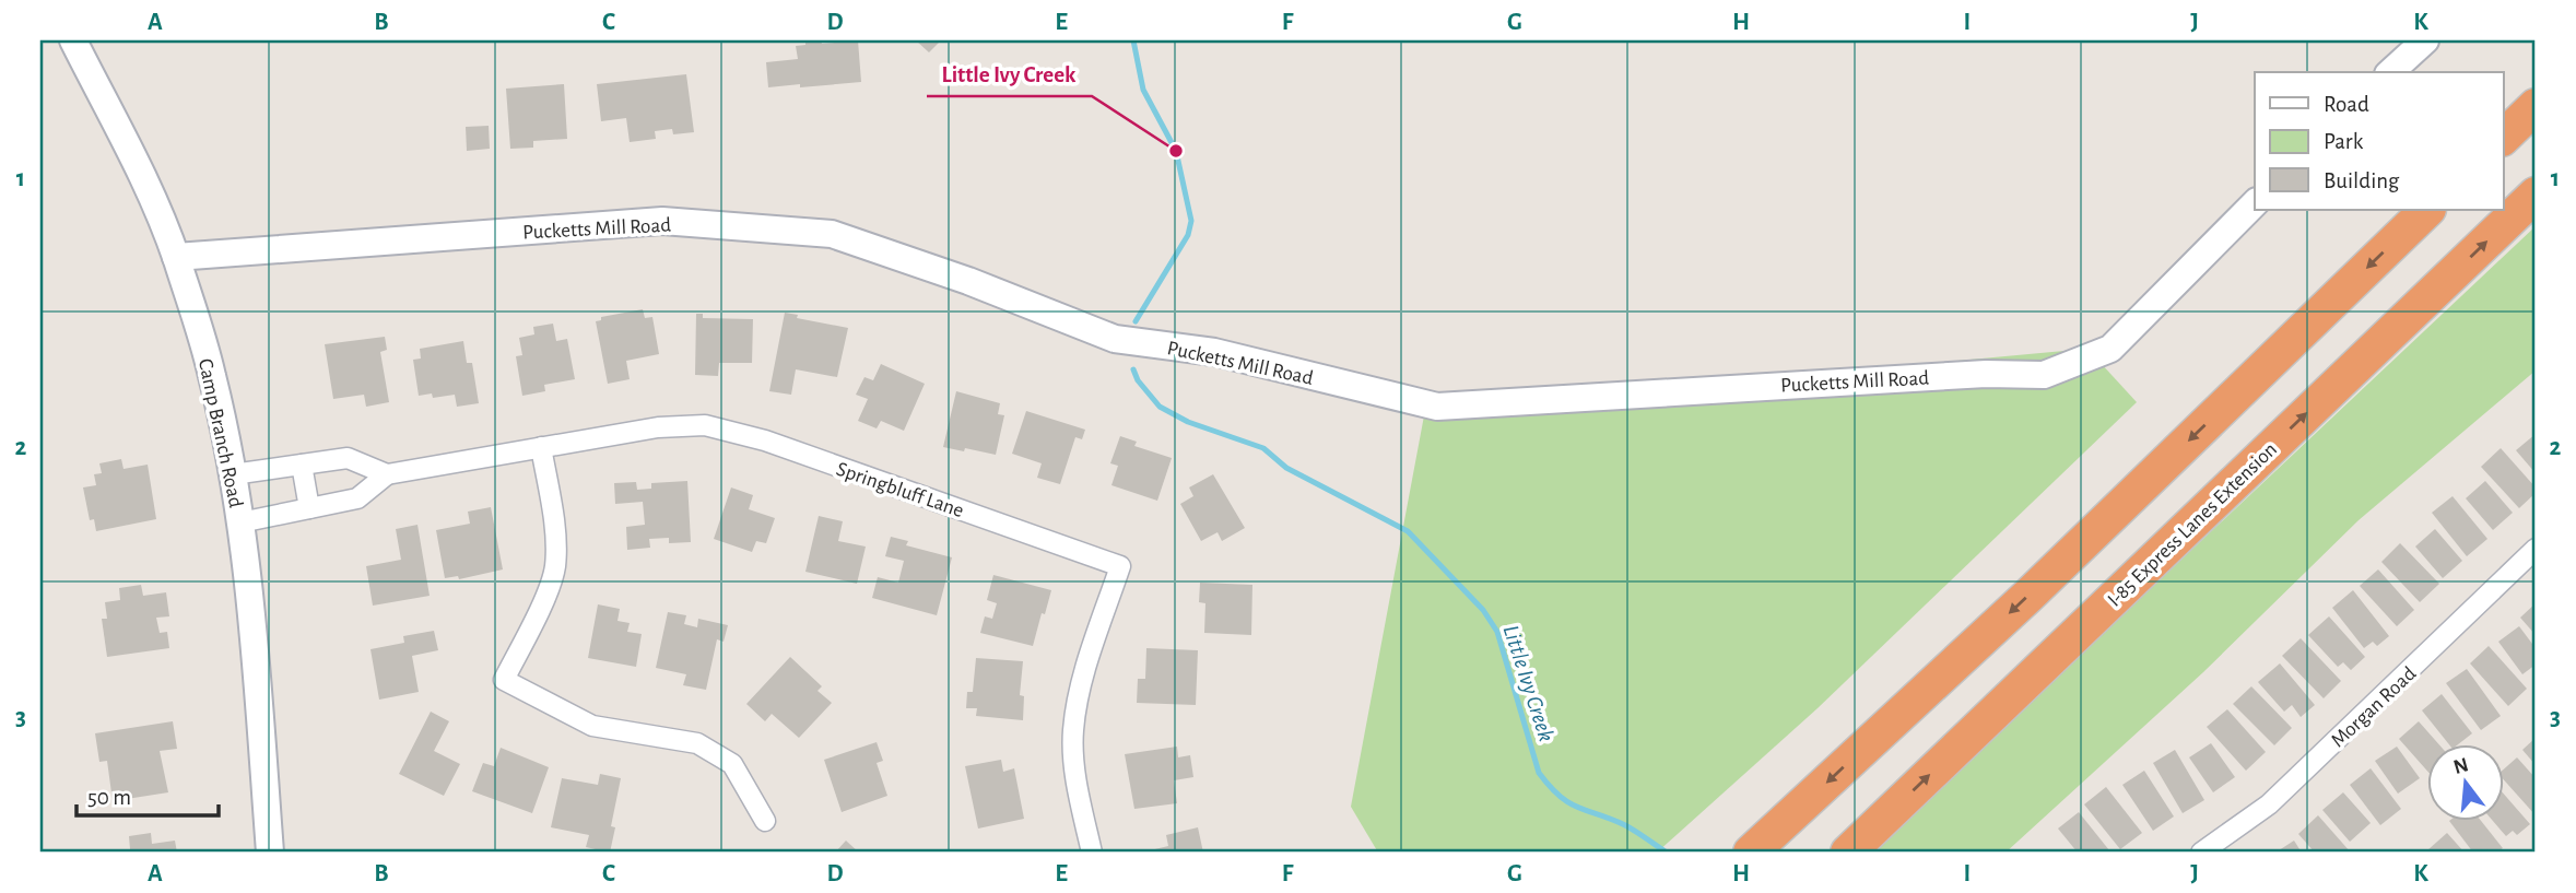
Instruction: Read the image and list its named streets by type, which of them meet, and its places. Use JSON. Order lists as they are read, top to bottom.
{
  "streets": {
    "highway": ["I-85 Express Lanes Extension"],
    "street": [
      "Pucketts Mill Road",
      "Camp Branch Road",
      "Springbluff Lane",
      "Morgan Road"
    ]
  },
  "crossings": [
    ["Pucketts Mill Road", "Camp Branch Road"],
    ["Camp Branch Road", "Springbluff Lane"]
  ],
  "water": ["Little Ivy Creek"],
  "places": ["Little Ivy Creek"],
  "legend": ["Road", "Park", "Building"],
  "scale_bar": "50 m",
  "north": "top",
  "grid": {
    "columns": [
      "A",
      "B",
      "C",
      "D",
      "E",
      "F",
      "G",
      "H",
      "I",
      "J",
      "K"
    ],
    "rows": ["1", "2", "3"]
  }
}
